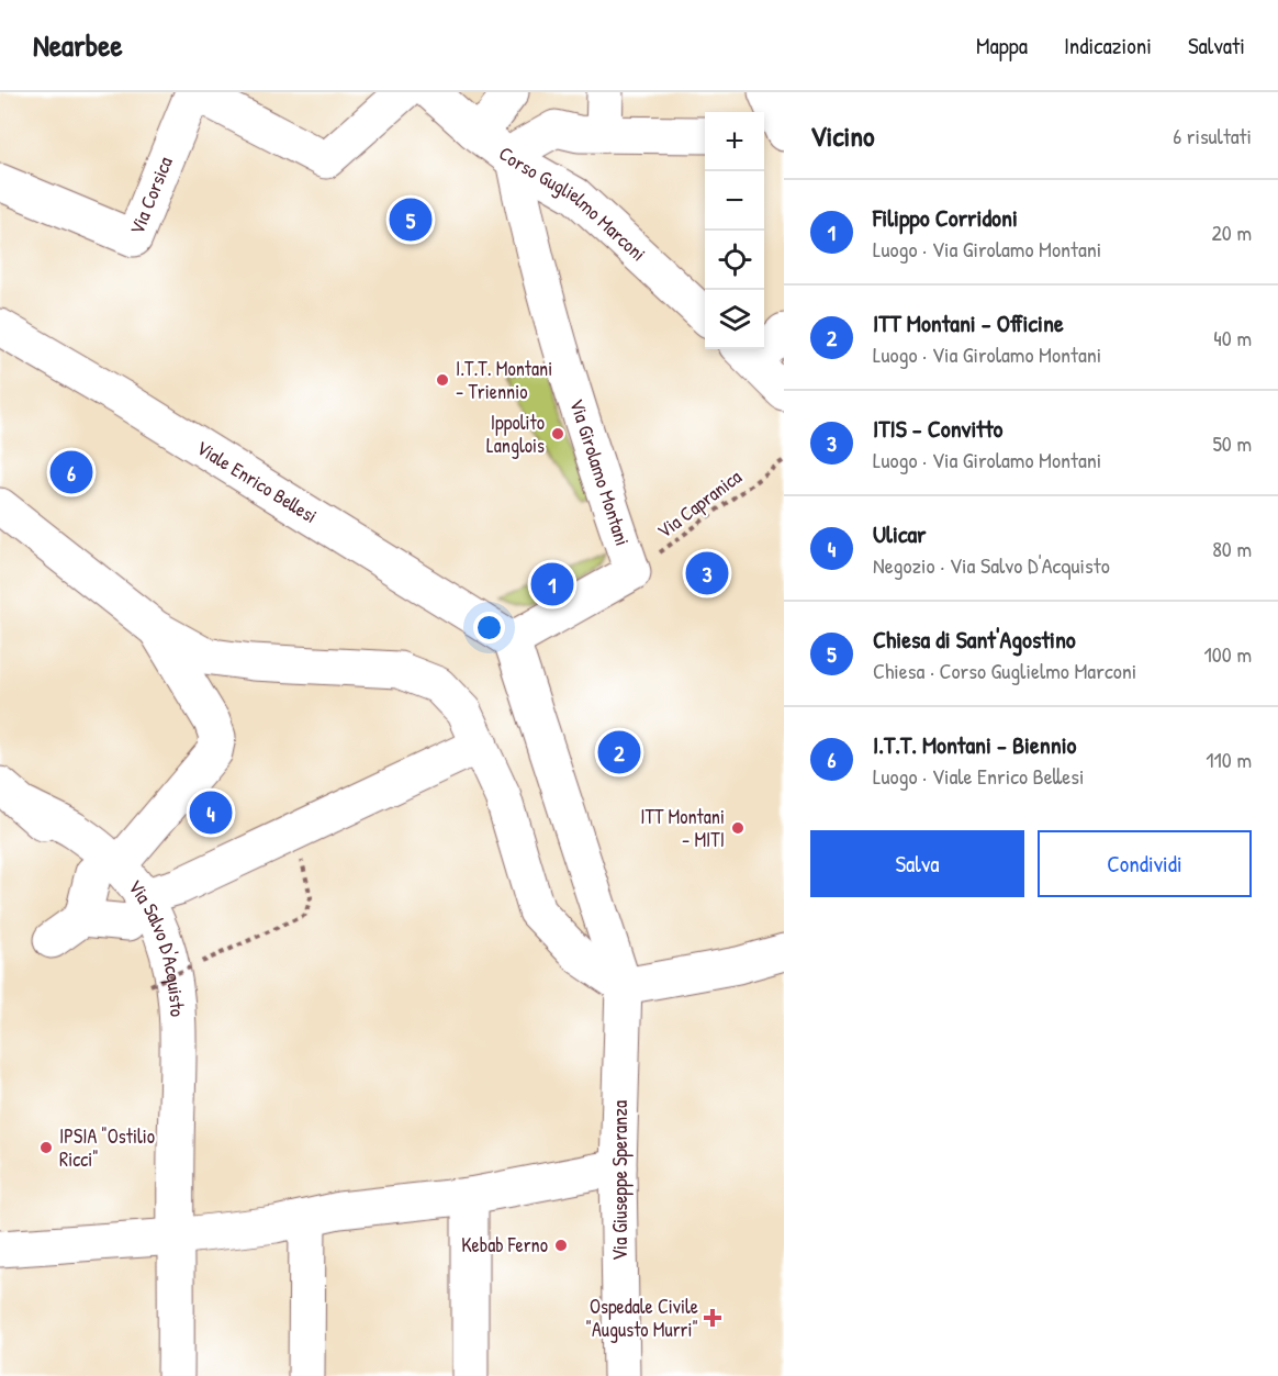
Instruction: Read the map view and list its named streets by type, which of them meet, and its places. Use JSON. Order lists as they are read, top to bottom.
{
  "streets": {
    "street": [
      "Via Corsica",
      "Corso Guglielmo Marconi",
      "Via Girolamo Montani",
      "Viale Enrico Bellesi",
      "Via Salvo D'Acquisto",
      "Via Giuseppe Speranza"
    ],
    "path": ["Via Capranica"]
  },
  "crossings": [
    ["Corso Guglielmo Marconi", "Via Girolamo Montani"],
    ["Via Girolamo Montani", "Viale Enrico Bellesi"],
    ["Via Girolamo Montani", "Via Capranica"],
    ["Via Girolamo Montani", "Via Giuseppe Speranza"],
    ["Viale Enrico Bellesi", "Via Giuseppe Speranza"]
  ],
  "places": {
    "other": [
      "I.T.T. Montani - Triennio",
      "Ippolito Langlois",
      "ITT Montani - MITI",
      "IPSIA \"Ostilio Ricci\"",
      "Kebab Ferno"
    ],
    "health": ["Ospedale Civile \"Augusto Murri\""]
  },
  "page": {
    "header": "Nearbee",
    "nav": ["Mappa", "Indicazioni", "Salvati"],
    "heading": ["Vicino", "6 risultati"],
    "map_buttons": ["+", "−"],
    "list": [
      {
        "mark": "1",
        "name": "Filippo Corridoni",
        "note": "Luogo · Via Girolamo Montani",
        "value": "20 m"
      },
      {
        "mark": "2",
        "name": "ITT Montani - Officine",
        "note": "Luogo · Via Girolamo Montani",
        "value": "40 m"
      },
      {
        "mark": "3",
        "name": "ITIS - Convitto",
        "note": "Luogo · Via Girolamo Montani",
        "value": "50 m"
      },
      {
        "mark": "4",
        "name": "Ulicar",
        "note": "Negozio · Via Salvo D'Acquisto",
        "value": "80 m"
      },
      {
        "mark": "5",
        "name": "Chiesa di Sant'Agostino",
        "note": "Chiesa · Corso Guglielmo Marconi",
        "value": "100 m"
      },
      {
        "mark": "6",
        "name": "I.T.T. Montani - Biennio",
        "note": "Luogo · Viale Enrico Bellesi",
        "value": "110 m"
      }
    ],
    "pins": [
      "5",
      "6",
      "3",
      "1",
      "2",
      "4"
    ],
    "buttons": ["Salva", "Condividi"]
  }
}
